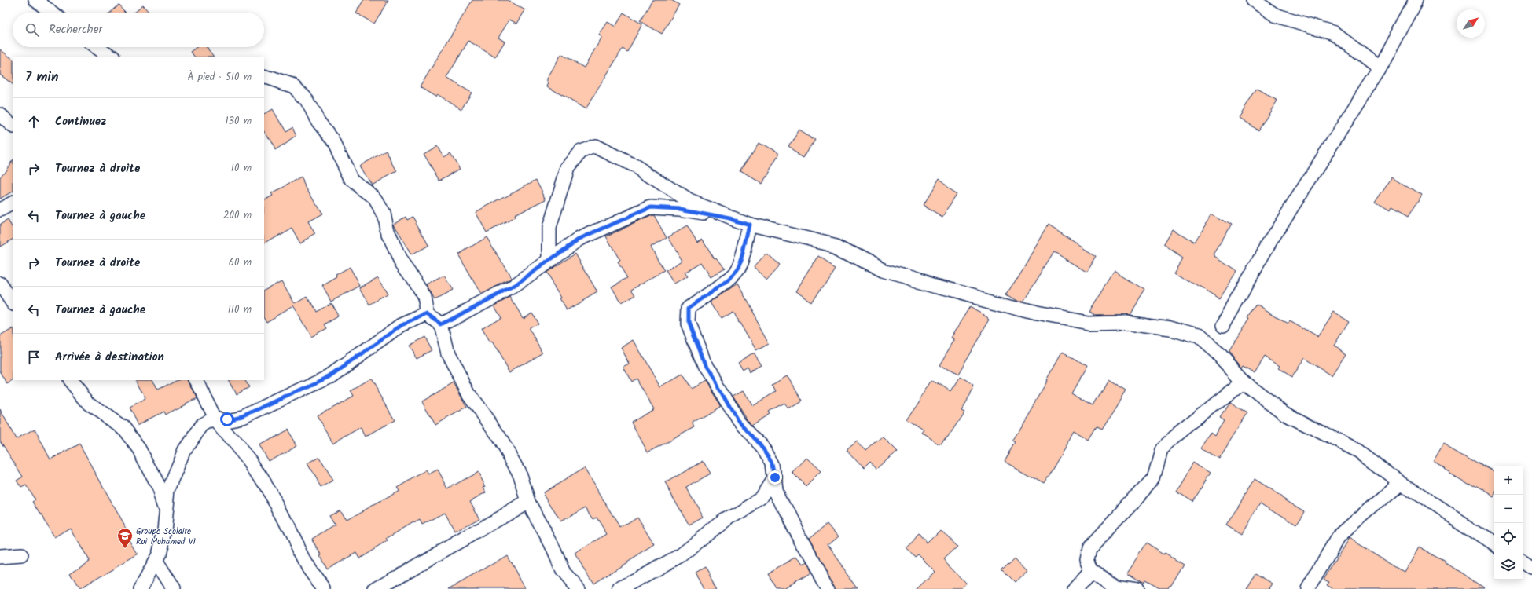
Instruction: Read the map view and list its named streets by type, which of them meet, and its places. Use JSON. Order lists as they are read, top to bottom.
{
  "places": {
    "school or university": ["Groupe Scolaire Roi Mohamed VI"]
  },
  "north": "top right",
  "page": {
    "search": "Rechercher",
    "heading": ["7 min", "À pied · 510 m"],
    "list": [
      ["Continuez", "130 m"],
      ["Tournez à droite", "10 m"],
      ["Tournez à gauche", "200 m"],
      ["Tournez à droite", "60 m"],
      ["Tournez à gauche", "110 m"],
      "Arrivée à destination"
    ],
    "map_buttons": ["+", "−"]
  }
}
